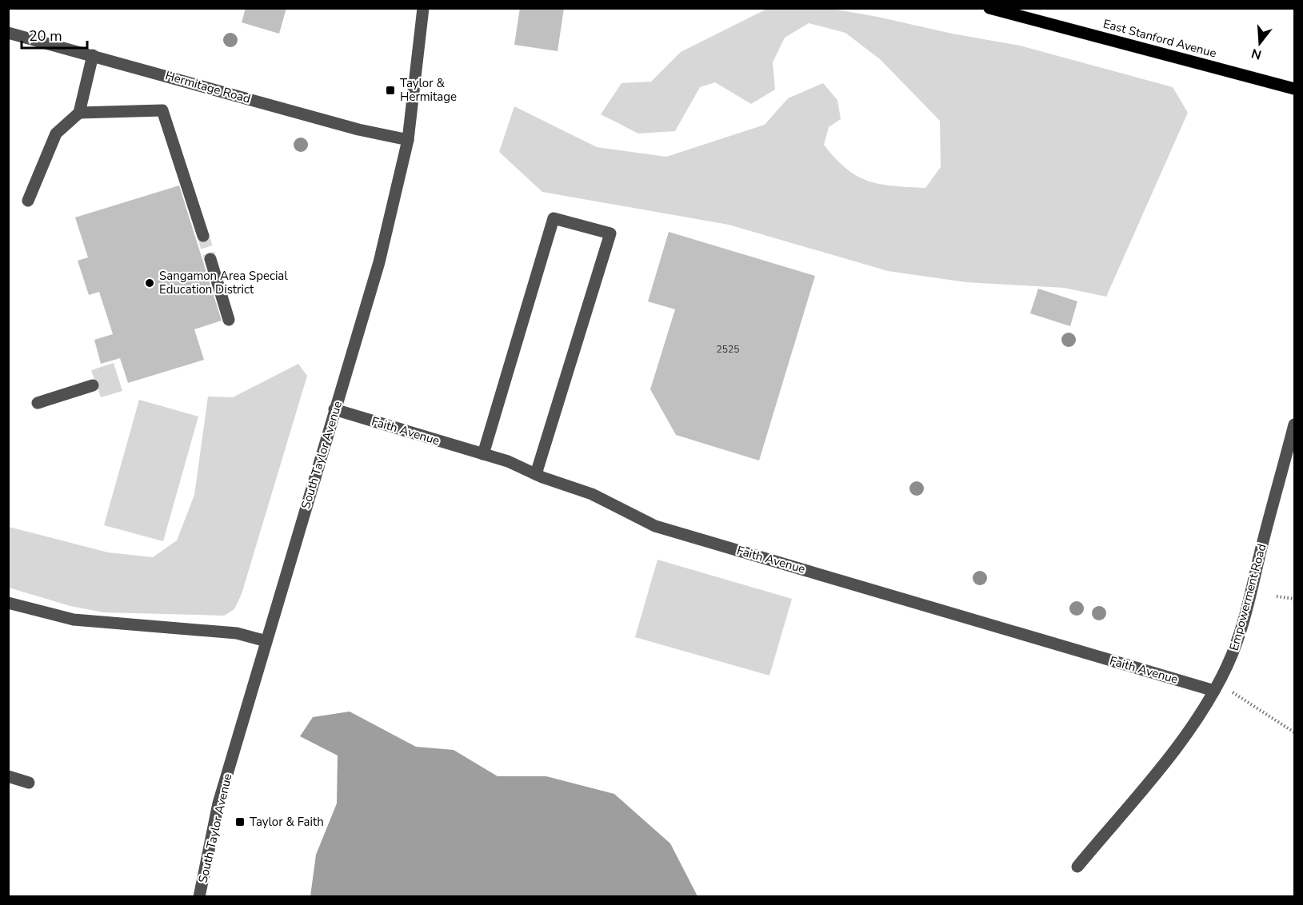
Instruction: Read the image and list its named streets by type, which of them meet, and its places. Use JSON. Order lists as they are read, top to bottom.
{
  "streets": {
    "main road": ["East Stanford Avenue"],
    "street": [
      "Hermitage Road",
      "Faith Avenue",
      "South Taylor Avenue",
      "Empowerment Road"
    ]
  },
  "crossings": [
    ["Hermitage Road", "South Taylor Avenue"],
    ["Faith Avenue", "South Taylor Avenue"],
    ["Faith Avenue", "Empowerment Road"]
  ],
  "places": {
    "transit": ["Taylor & Hermitage", "Taylor & Faith"],
    "other": ["Sangamon Area Special Education District"]
  },
  "house_numbers": ["2525"],
  "scale_bar": "20 m",
  "north": "bottom"
}
